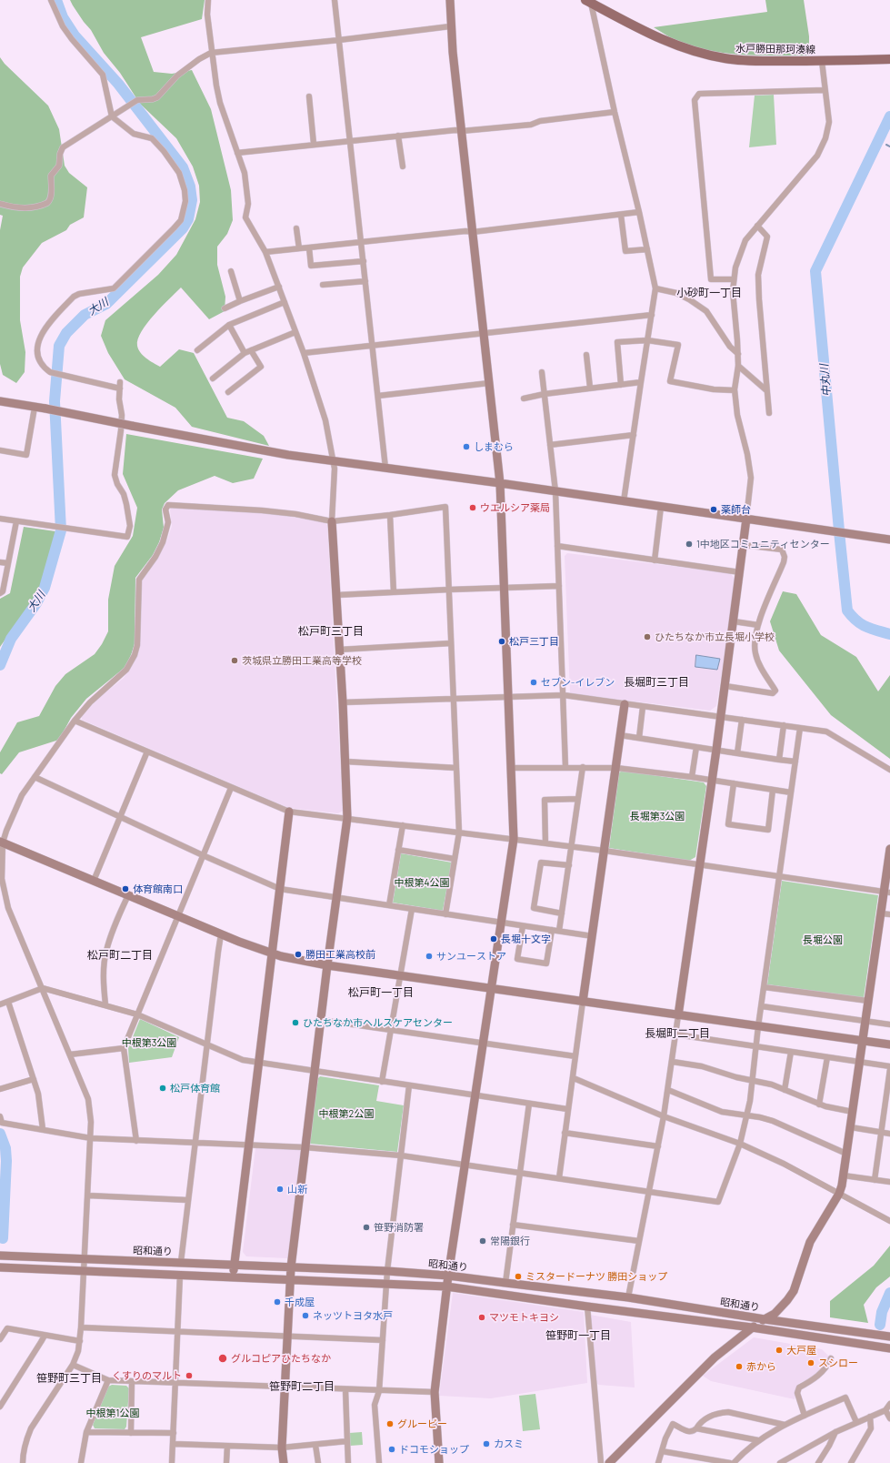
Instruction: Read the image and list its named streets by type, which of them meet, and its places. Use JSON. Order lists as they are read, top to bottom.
{
  "streets": {
    "main road": ["水戸勝田那珂湊線"],
    "street": ["昭和通り"]
  },
  "districts": [
    "小砂町一丁目",
    "松戸町三丁目",
    "長堀町三丁目",
    "松戸町二丁目",
    "松戸町一丁目",
    "長堀町二丁目",
    "笹野町一丁目",
    "笹野町三丁目",
    "笹野町二丁目"
  ],
  "water": ["大川", "中丸川"],
  "parks": [
    "長堀第3公園",
    "中根第4公園",
    "長堀公園",
    "中根第3公園",
    "中根第2公園",
    "中根第1公園"
  ],
  "places": [
    "しまむら",
    "ウエルシア薬局",
    "薬師台",
    "1中地区コミュニティセンター",
    "ひたちなか市立長堀小学校",
    "松戸三丁目",
    "茨城県立勝田工業高等学校",
    "セブン-イレブン",
    "体育館南口",
    "長堀十文字",
    "勝田工業高校前",
    "サンユーストア",
    "ひたちなか市ヘルスケアセンター",
    "松戸体育館",
    "山新",
    "笹野消防署",
    "常陽銀行",
    "ミスタードーナツ 勝田ショップ",
    "千成屋",
    "ネッツトヨタ水戸",
    "マツモトキヨシ",
    "大戸屋",
    "グルコピアひたちなか",
    "スシロー",
    "赤から",
    "くすりのマルト",
    "グルービー",
    "カスミ",
    "ドコモショップ"
  ]
}
